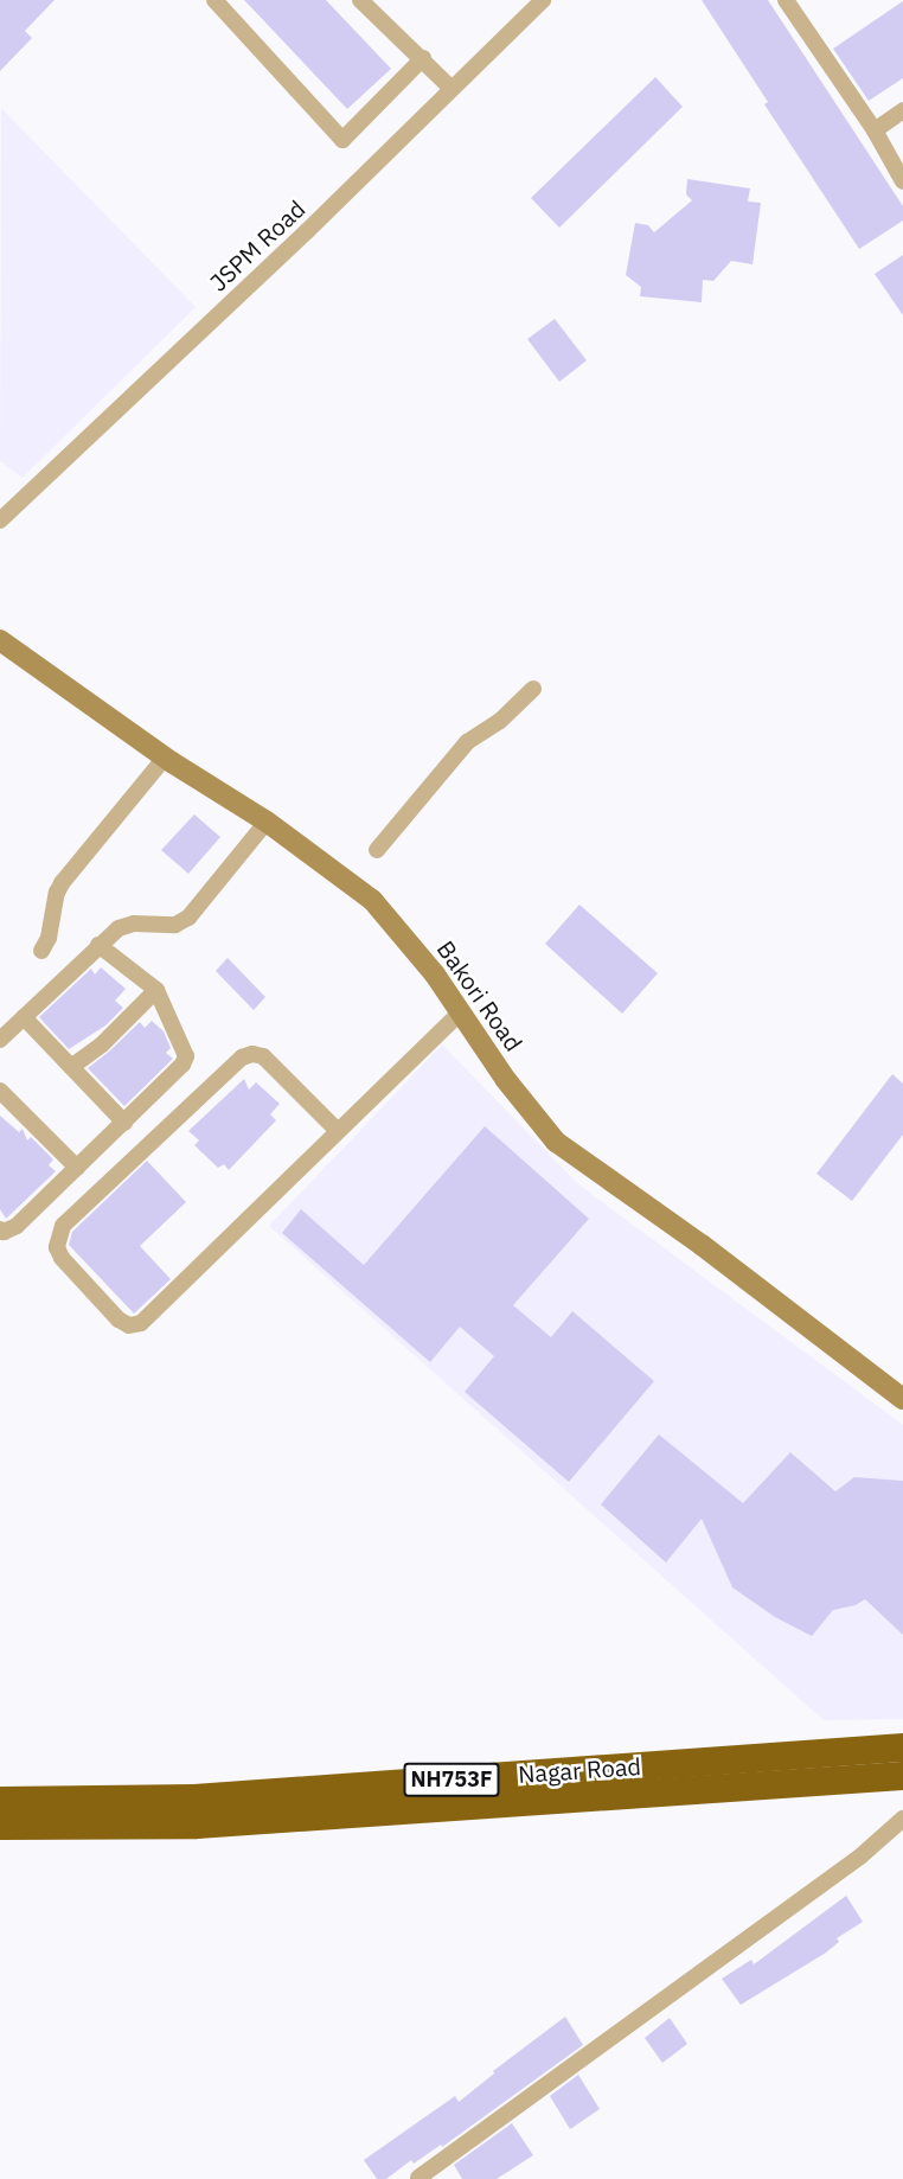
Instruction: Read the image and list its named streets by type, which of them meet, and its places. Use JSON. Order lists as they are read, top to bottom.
{
  "streets": {
    "highway": ["Nagar Road", "NH753F"],
    "street": ["JSPM Road", "Bakori Road"]
  }
}
